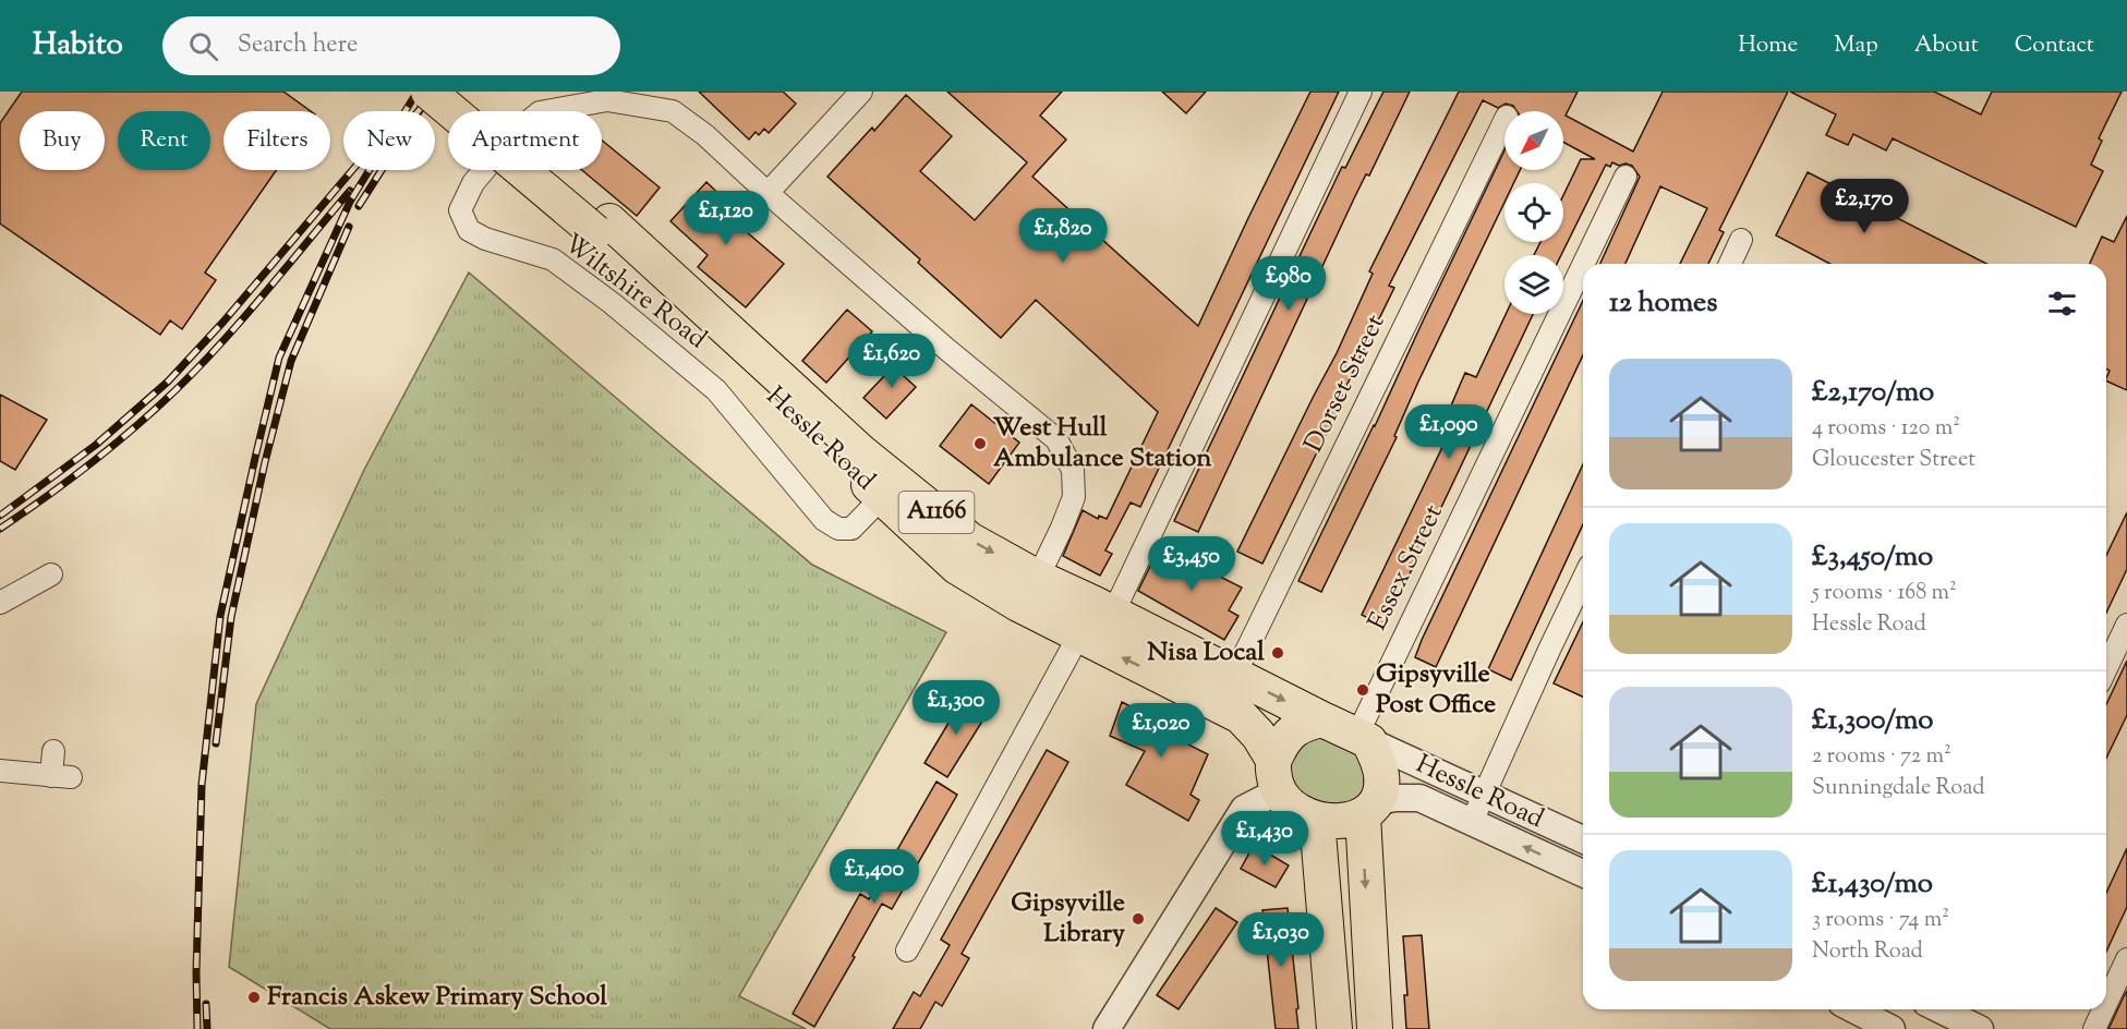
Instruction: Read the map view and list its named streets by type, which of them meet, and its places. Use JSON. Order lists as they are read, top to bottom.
{
  "streets": {
    "main road": ["Hessle Road", "A1166"],
    "street": ["Wiltshire Road", "Dorset Street", "Essex Street"]
  },
  "crossings": [
    ["Wiltshire Road", "Hessle Road"],
    ["Dorset Street", "Hessle Road"],
    ["Hessle Road", "Essex Street"]
  ],
  "places": [
    "West Hull Ambulance Station",
    "Nisa Local",
    "Gipsyville Post Office",
    "Gipsyville Library",
    "Francis Askew Primary School"
  ],
  "north": "bottom left",
  "page": {
    "header": "Habito",
    "search": "Search here",
    "nav": [
      "Home",
      "Map",
      "About",
      "Contact"
    ],
    "chip": [
      "Buy",
      "Rent",
      "Filters",
      "New",
      "Apartment"
    ],
    "price": [
      "£2,170",
      "£1,120",
      "£1,820",
      "£980",
      "£1,620",
      "£1,090",
      "£3,450",
      "£1,300",
      "£1,020",
      "£1,430",
      "£1,400",
      "£1,030"
    ],
    "heading": "12 homes",
    "list": [
      {
        "name": "£2,170/mo",
        "note": "4 rooms · 120 m² · Gloucester Street"
      },
      {
        "name": "£3,450/mo",
        "note": "5 rooms · 168 m² · Hessle Road"
      },
      {
        "name": "£1,300/mo",
        "note": "2 rooms · 72 m² · Sunningdale Road"
      },
      {
        "name": "£1,430/mo",
        "note": "3 rooms · 74 m² · North Road"
      }
    ]
  }
}
